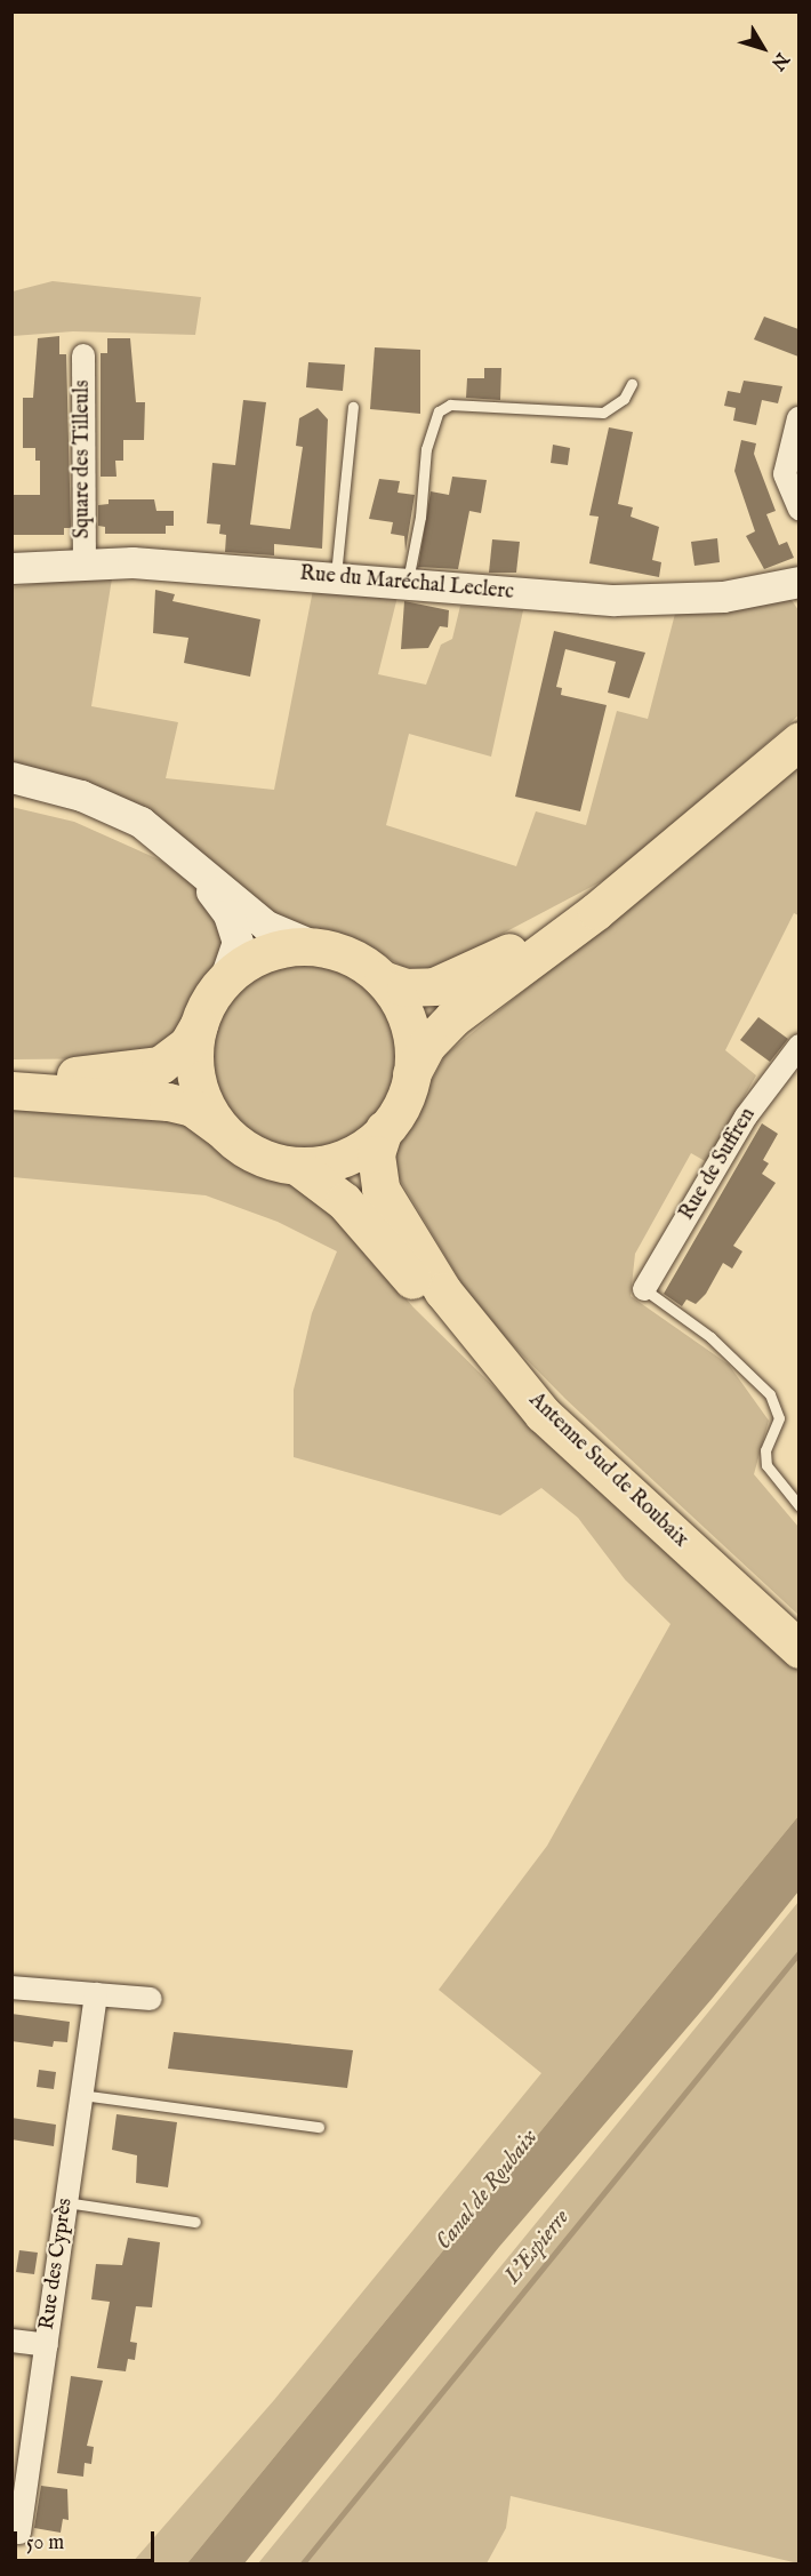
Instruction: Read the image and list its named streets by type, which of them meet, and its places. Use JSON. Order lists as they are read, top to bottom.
{
  "streets": {
    "highway": ["Antenne Sud de Roubaix"],
    "street": [
      "Square des Tilleuls",
      "Rue du Maréchal Leclerc",
      "Rue de Suffren",
      "Rue des Cyprès"
    ]
  },
  "crossings": [
    ["Square des Tilleuls", "Rue du Maréchal Leclerc"]
  ],
  "water": ["Canal de Roubaix", "L'Espierre"],
  "scale_bar": "50 m",
  "north": "bottom right"
}
